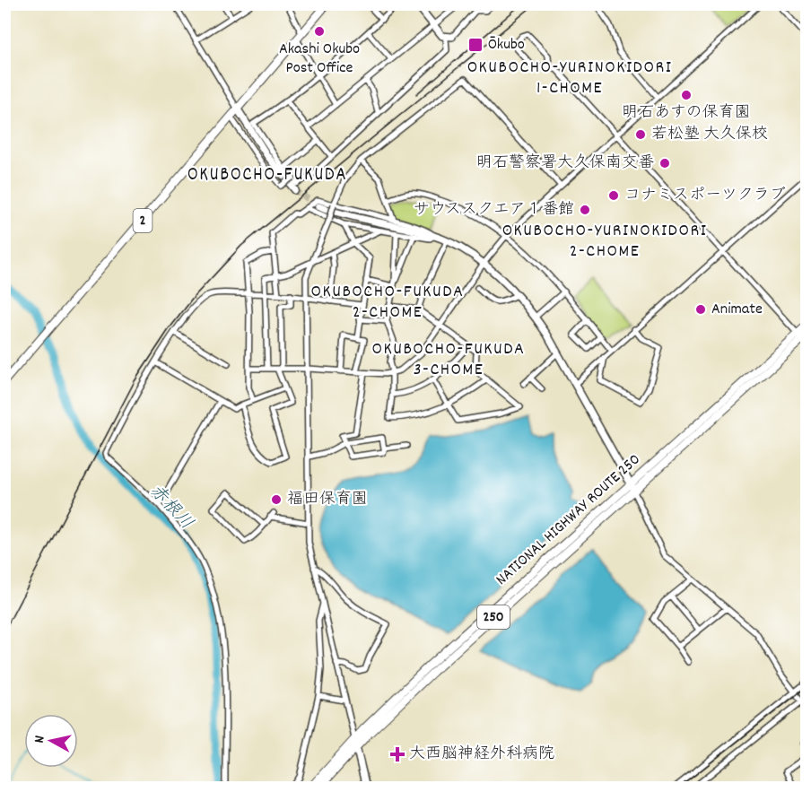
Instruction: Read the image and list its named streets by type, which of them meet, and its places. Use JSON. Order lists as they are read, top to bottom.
{
  "streets": {
    "highway": ["2", "NATIONAL HIGHWAY ROUTE 250", "250"]
  },
  "districts": [
    "OKUBOCHO-YURINOKIDORI 1-CHOME",
    "OKUBOCHO-FUKUDA",
    "OKUBOCHO-YURINOKIDORI 2-CHOME",
    "OKUBOCHO-FUKUDA 2-CHOME",
    "OKUBOCHO-FUKUDA 3-CHOME"
  ],
  "water": ["赤根川"],
  "places": {
    "other": [
      "Akashi Okubo Post Office",
      "明石あすの保育園",
      "若松塾 大久保校",
      "明石警察署大久保南交番",
      "コナミスポーツクラブ",
      "サウススクエア１番館",
      "Animate",
      "福田保育園"
    ],
    "transit": ["Ōkubo"],
    "health": ["大西脳神経外科病院"]
  },
  "north": "left"
}
